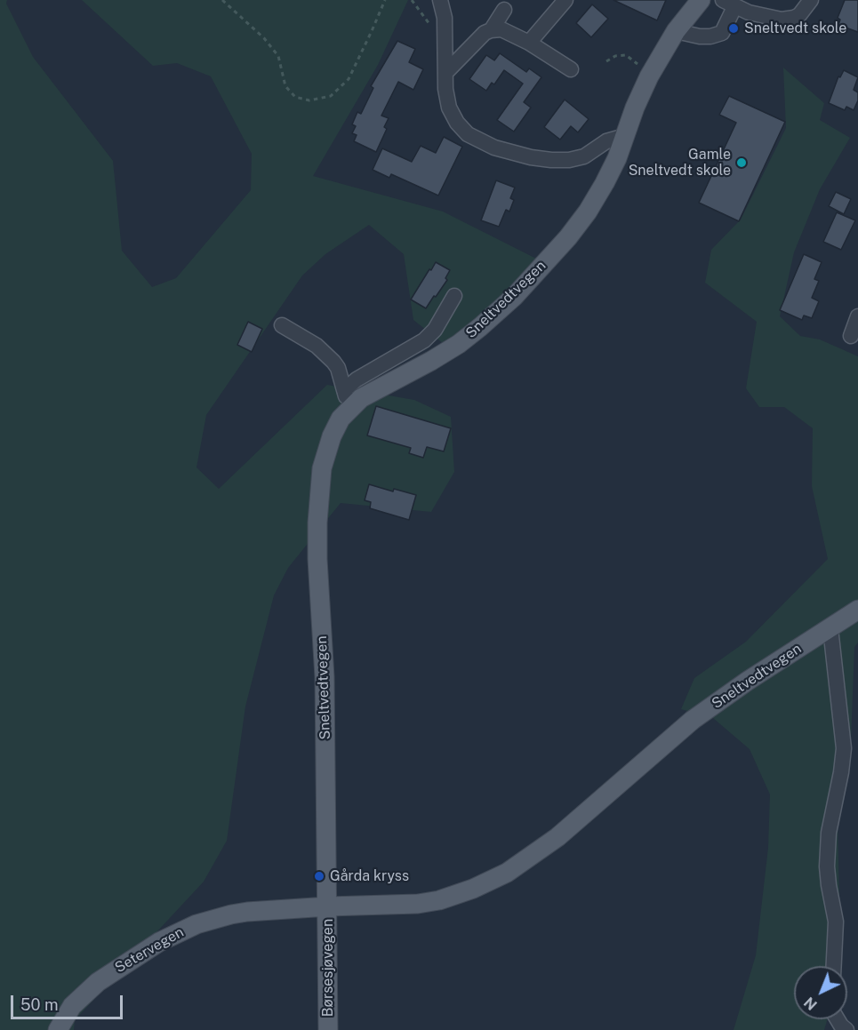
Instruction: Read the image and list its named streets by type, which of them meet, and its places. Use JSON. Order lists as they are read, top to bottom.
{
  "streets": {
    "main road": ["Sneltvedtvegen", "Setervegen", "Børsesjøvegen"]
  },
  "crossings": [
    ["Sneltvedtvegen", "Setervegen"],
    ["Sneltvedtvegen", "Børsesjøvegen"],
    ["Setervegen", "Børsesjøvegen"]
  ],
  "places": ["Sneltvedt skole", "Gamle Sneltvedt skole", "Gårda kryss"],
  "scale_bar": "50 m",
  "north": "bottom left"
}
